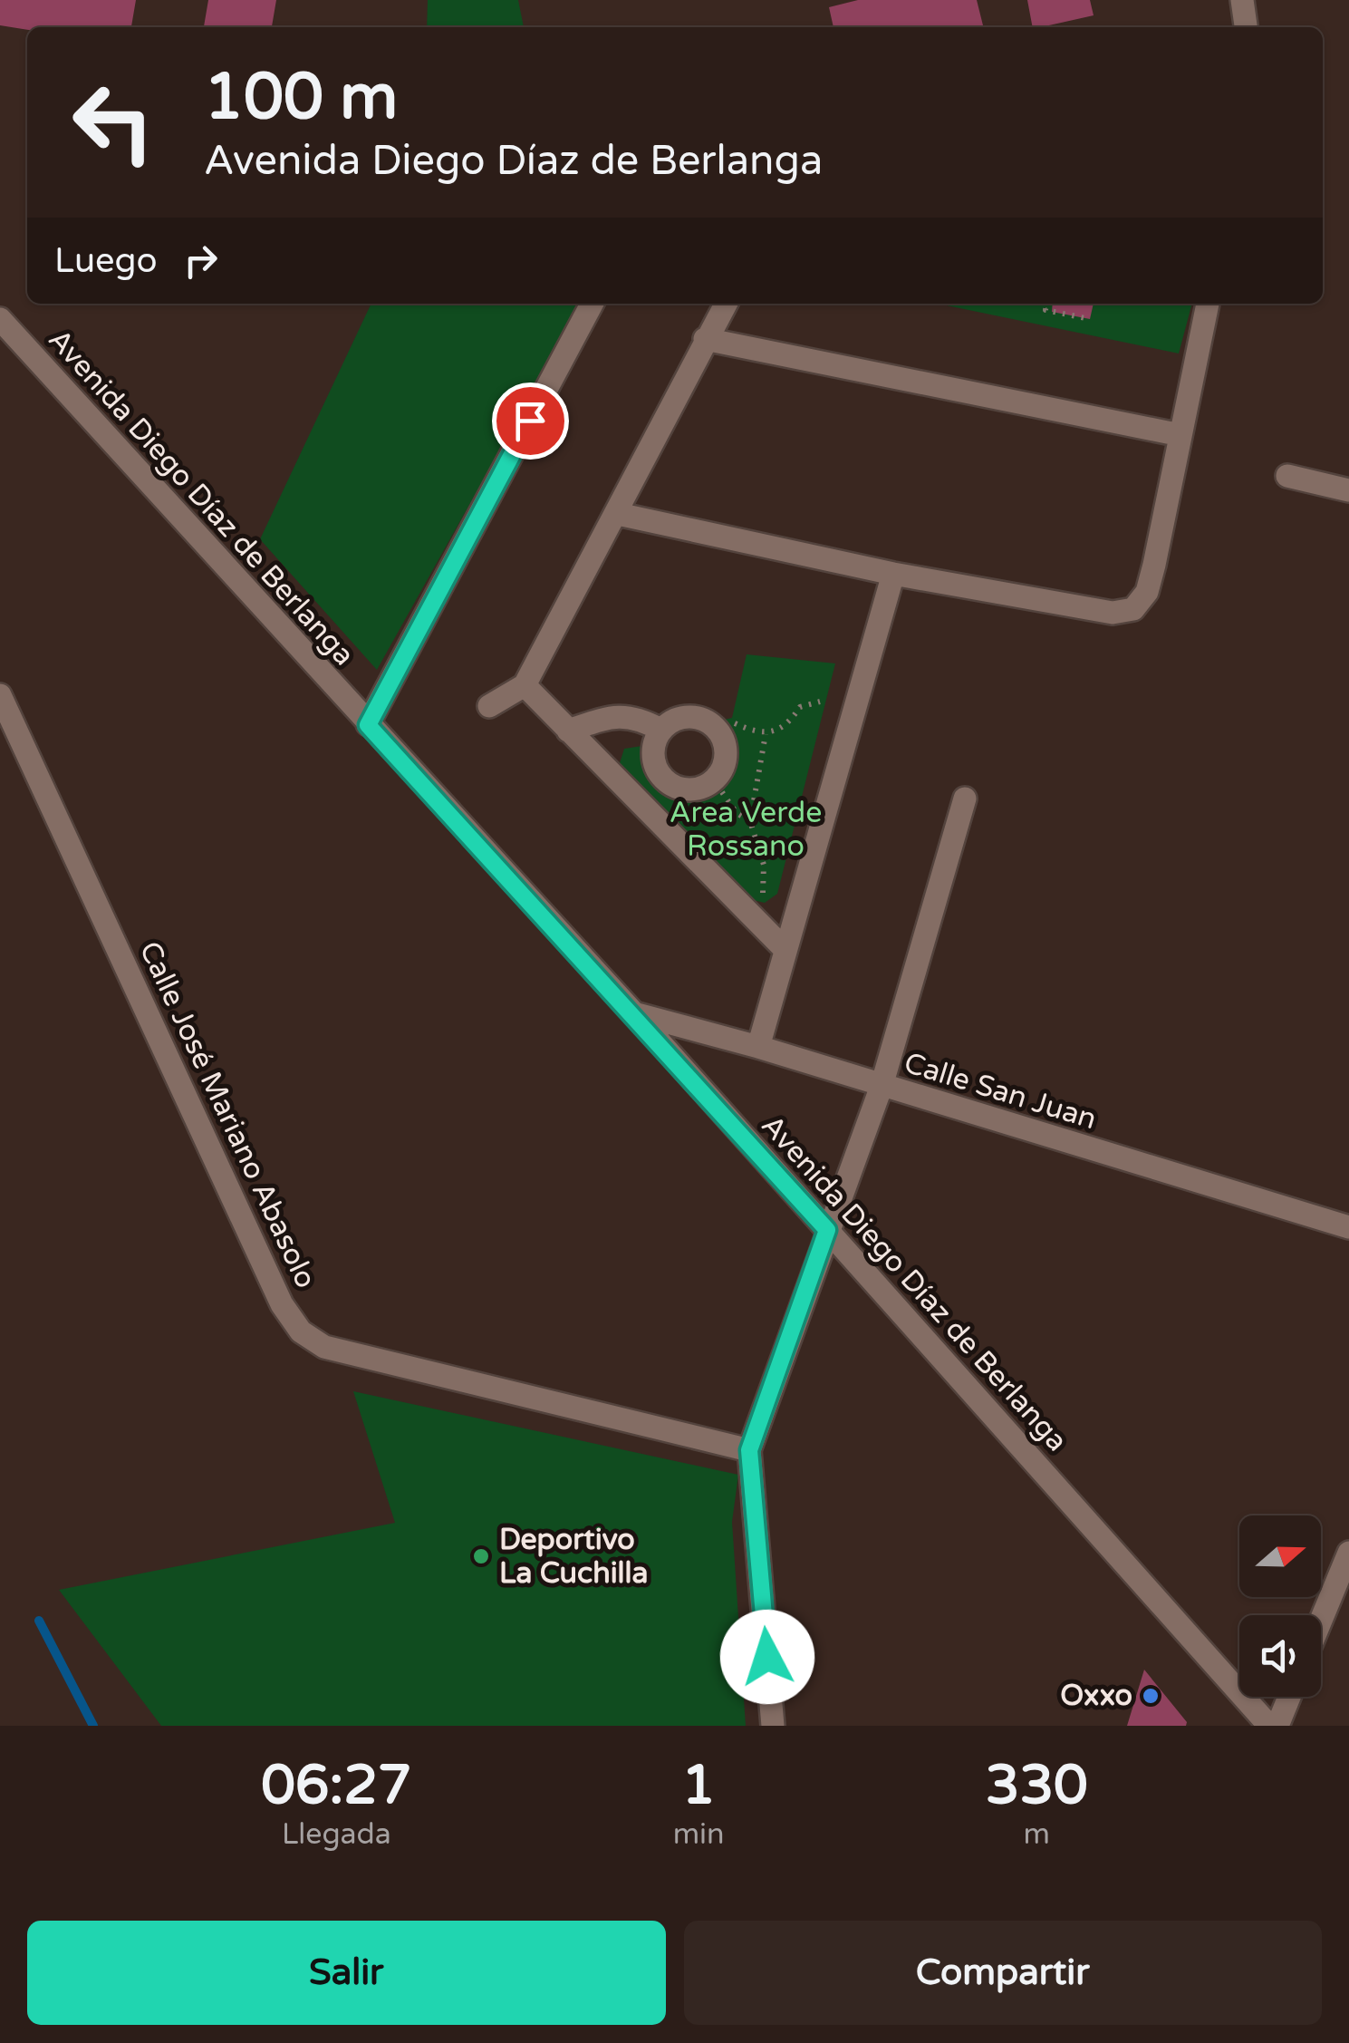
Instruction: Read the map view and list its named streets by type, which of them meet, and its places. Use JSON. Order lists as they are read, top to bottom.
{
  "streets": {
    "street": ["Avenida Diego Díaz de Berlanga", "Calle San Juan", "Calle José Mariano Abasolo"]
  },
  "crossings": [
    ["Avenida Diego Díaz de Berlanga", "Calle San Juan"]
  ],
  "parks": ["Area Verde Rossano"],
  "places": ["Deportivo La Cuchilla", "Oxxo"],
  "north": "right",
  "page": {
    "turn": ["100 m", "Avenida Diego Díaz de Berlanga"],
    "then": "Luego",
    "eta": [
      "06:27",
      "Llegada",
      "1",
      "min",
      "330",
      "m"
    ],
    "buttons": ["Salir", "Compartir"]
  }
}
